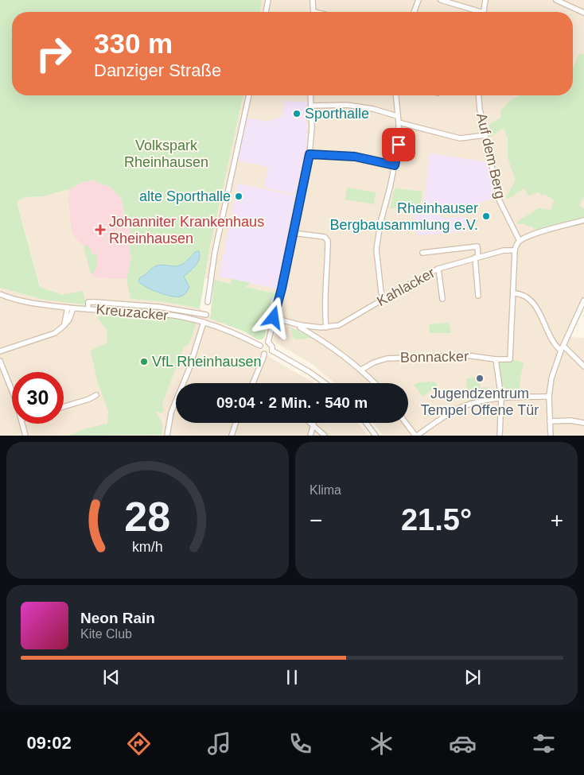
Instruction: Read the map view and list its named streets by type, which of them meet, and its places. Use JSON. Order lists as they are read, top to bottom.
{
  "streets": {
    "street": [
      "Auf dem Berg",
      "Kahlacker",
      "Kreuzacker",
      "Bonnacker"
    ]
  },
  "crossings": [
    ["Kahlacker", "Bonnacker"]
  ],
  "parks": ["Volkspark Rheinhausen"],
  "places": {
    "other": [
      "Sporthalle",
      "alte Sporthalle",
      "Rheinhauser Bergbausammlung e.V.",
      "VfL Rheinhausen",
      "Jugendzentrum Tempel Offene Tür"
    ],
    "health": ["Johanniter Krankenhaus Rheinhausen"]
  },
  "page": {
    "turn": ["330 m", "Danziger Straße"],
    "limit": "30",
    "trip": "09:04 · 2 Min. · 540 m",
    "tile": "Klima",
    "heat": ["−", "21.5°", "+"],
    "song": ["Neon Rain", "Kite Club"],
    "tabs": "09:02",
    "gauge": ["28", "km/h"]
  }
}
